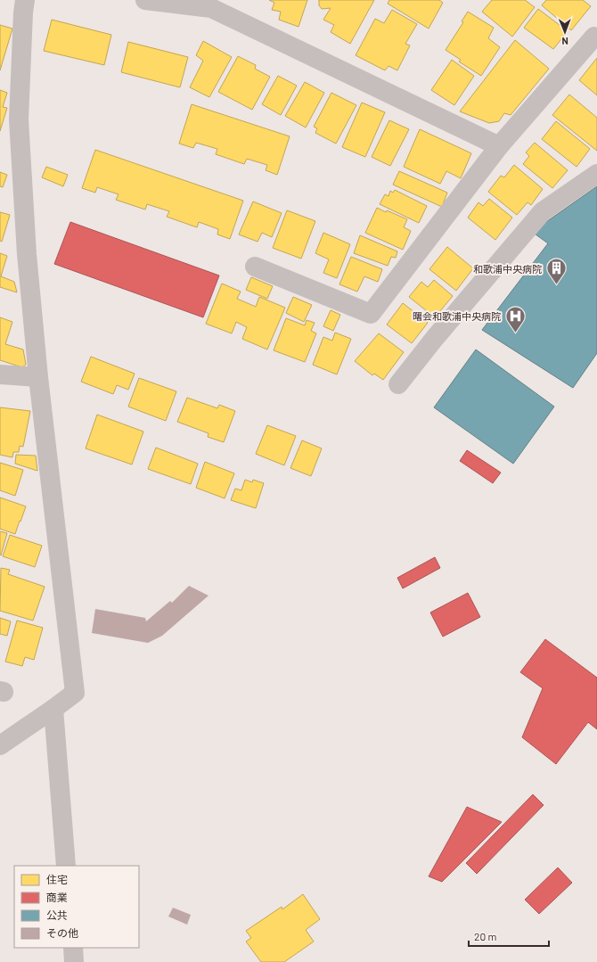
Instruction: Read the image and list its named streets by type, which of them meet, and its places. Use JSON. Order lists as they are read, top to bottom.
{
  "places": {
    "building": ["和歌浦中央病院"],
    "hospital": ["曙会和歌浦中央病院"]
  },
  "legend": [
    "住宅",
    "商業",
    "公共",
    "その他"
  ],
  "scale_bar": "20 m",
  "north": "bottom"
}
